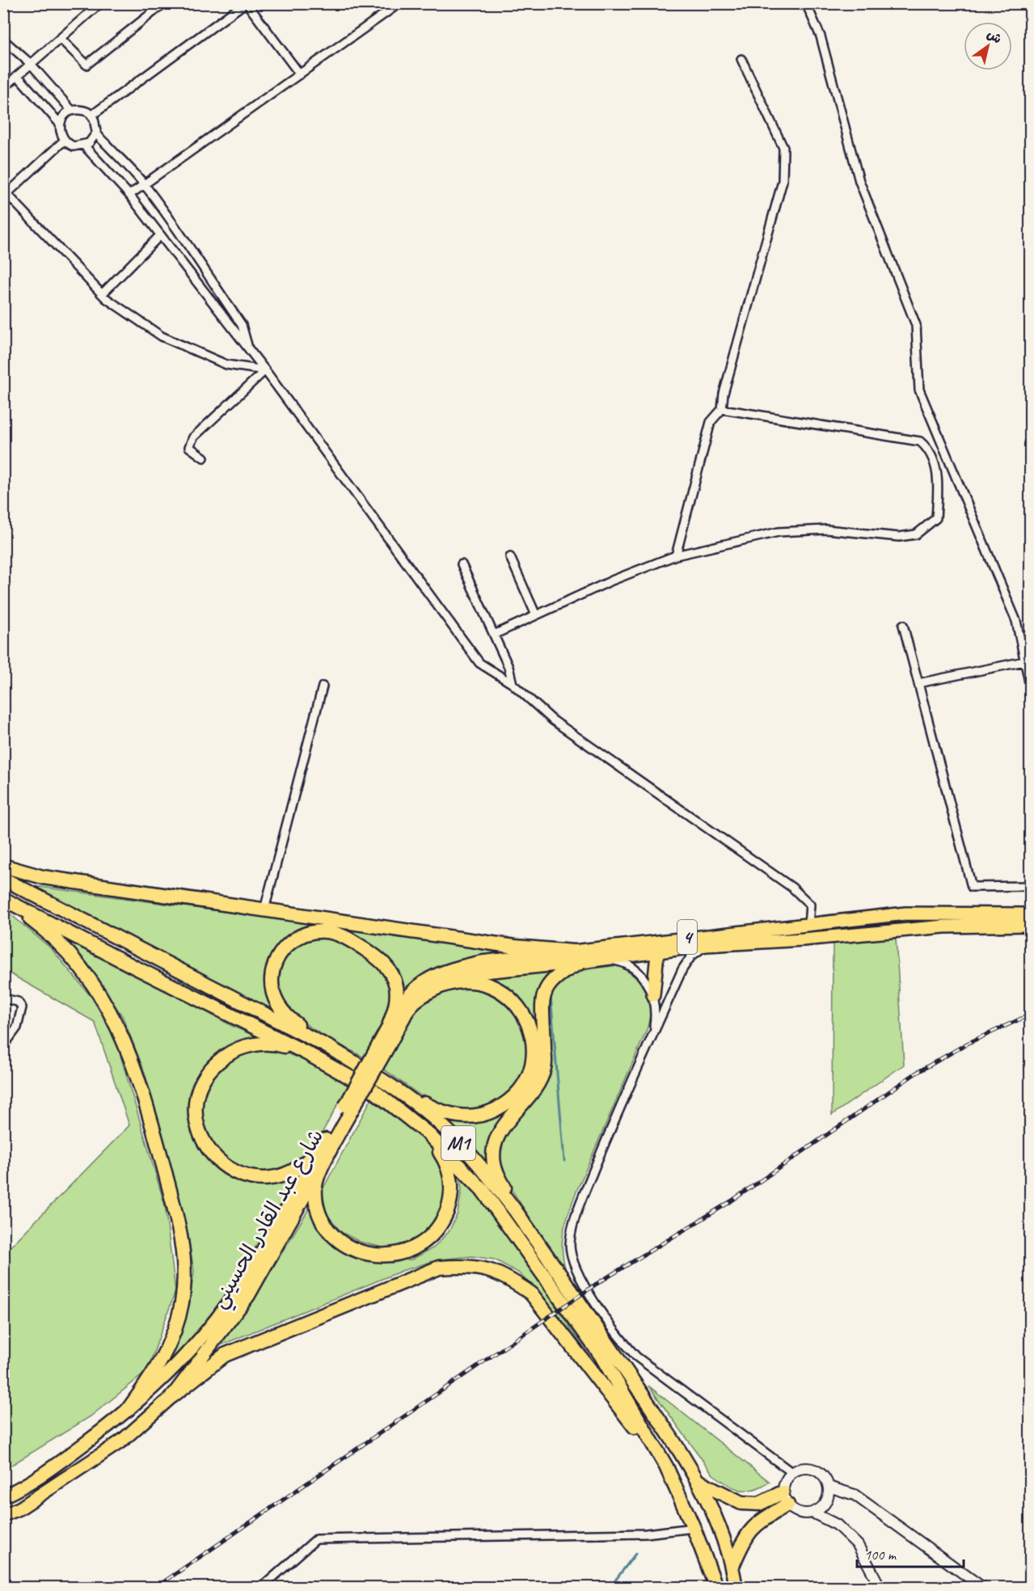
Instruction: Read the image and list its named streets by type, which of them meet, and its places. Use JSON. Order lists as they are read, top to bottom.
{
  "streets": {
    "highway": ["M1"],
    "main road": ["4", "شارع عبد القادر الحسيني"]
  },
  "crossings": [
    ["4", "شارع عبد القادر الحسيني"]
  ],
  "scale_bar": "100 m",
  "north": "top right"
}
